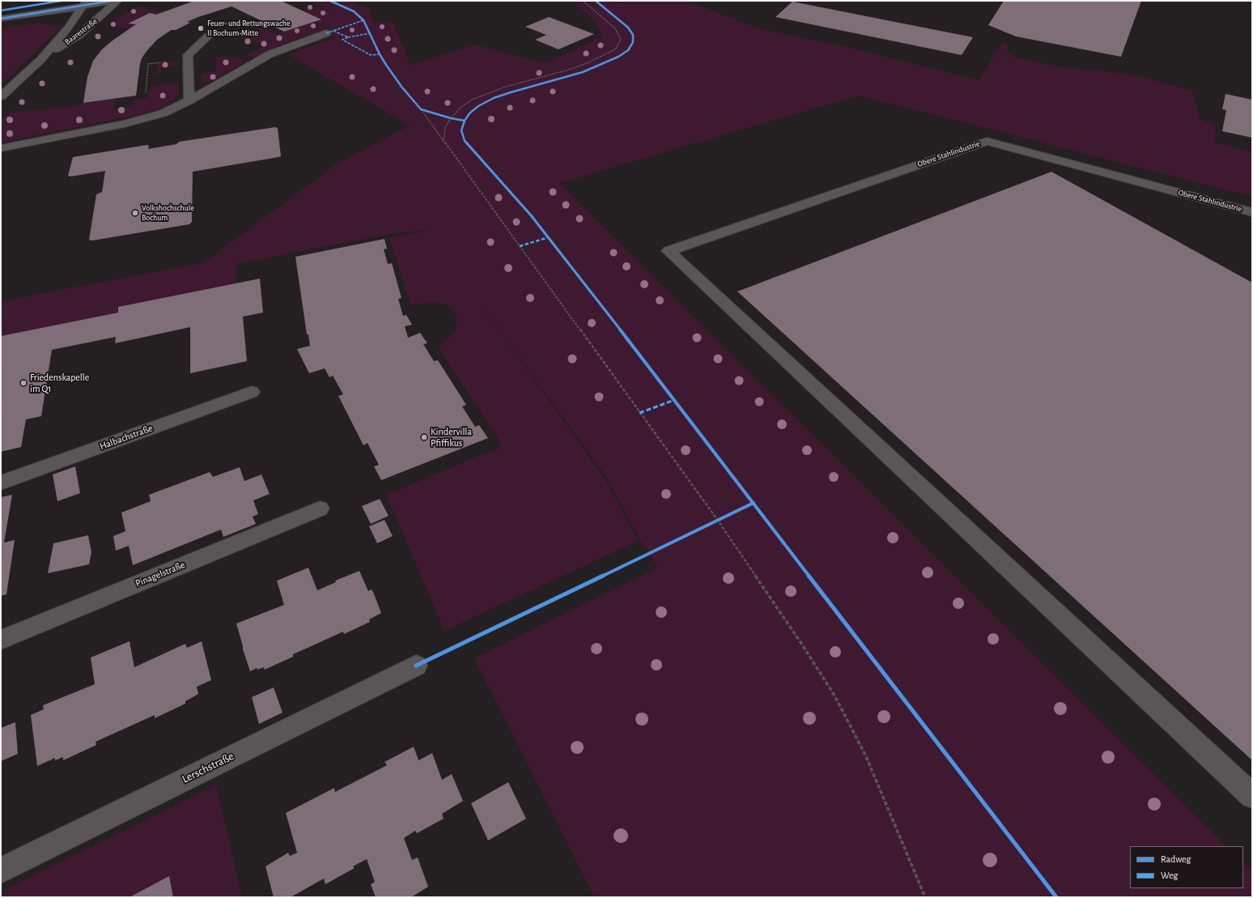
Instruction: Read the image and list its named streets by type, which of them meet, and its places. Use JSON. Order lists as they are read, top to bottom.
{
  "streets": {
    "street": [
      "Baarestraße",
      "Obere Stahlindustrie",
      "Halbachstraße",
      "Pinagelstraße",
      "Lerschstraße"
    ]
  },
  "places": [
    "Feuer- und Rettungswache II Bochum-Mitte",
    "Volkshochschule Bochum",
    "Friedenskapelle im Q1",
    "Kindervilla Pfiffikus"
  ],
  "legend": ["Radweg", "Weg"]
}
